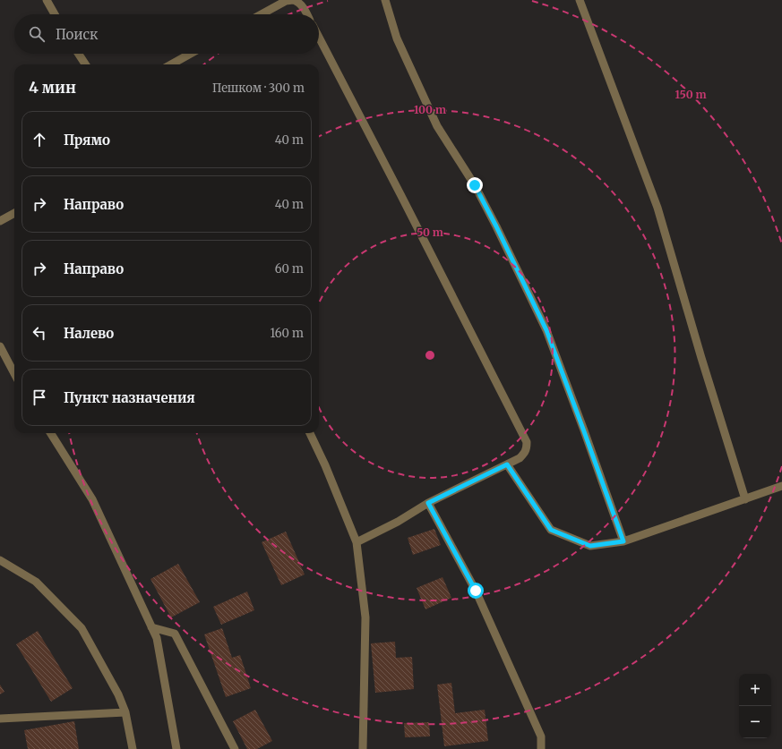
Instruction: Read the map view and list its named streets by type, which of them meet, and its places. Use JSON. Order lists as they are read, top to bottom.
{
  "page": {
    "search": "Поиск",
    "heading": ["4 мин", "Пешком · 300 m"],
    "list": [
      ["Прямо", "40 m"],
      ["Направо", "40 m"],
      ["Направо", "60 m"],
      ["Налево", "160 m"],
      "Пункт назначения"
    ],
    "map_buttons": ["+", "−"]
  },
  "rings": ["150 m", "100 m", "50 m"]
}
